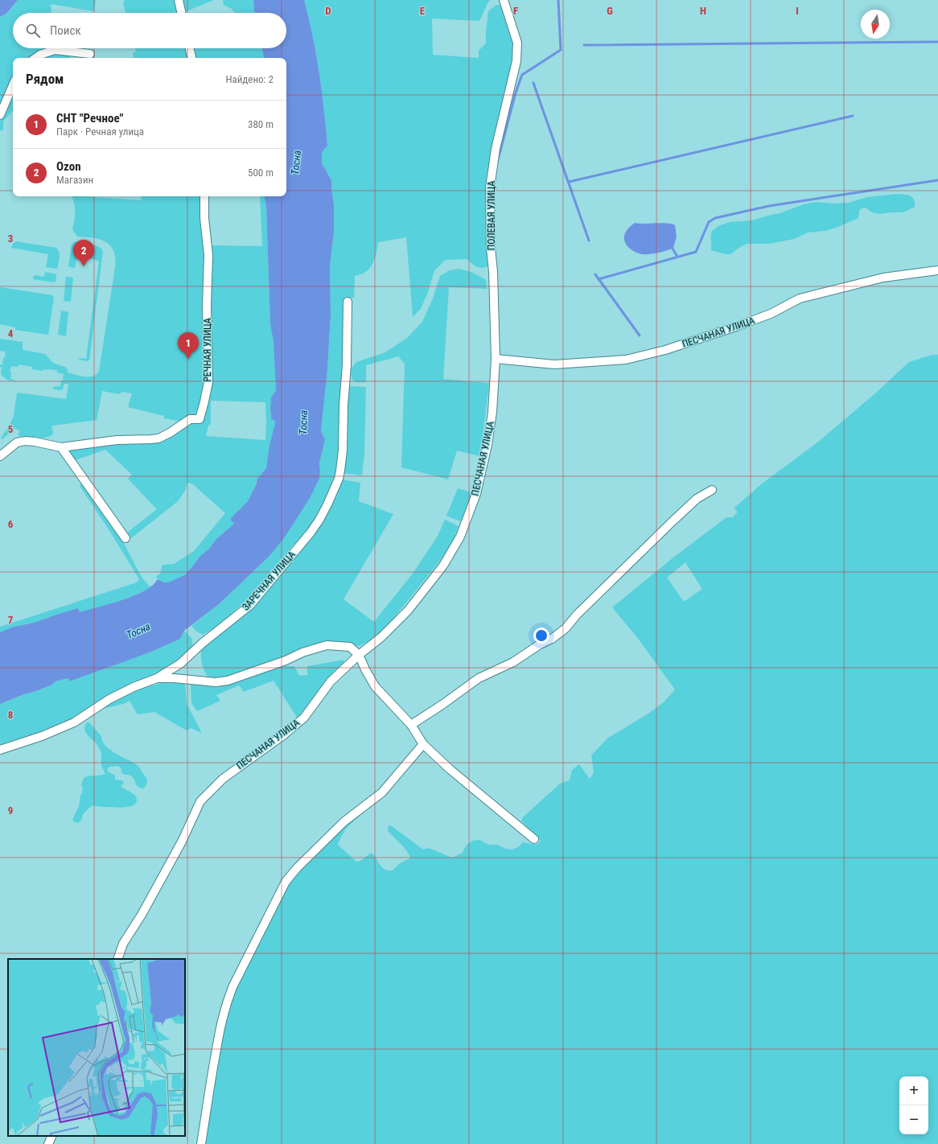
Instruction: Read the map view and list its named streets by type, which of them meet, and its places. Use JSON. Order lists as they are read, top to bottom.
{
  "streets": {
    "street": [
      "ПОЛЕВАЯ УЛИЦА",
      "ПЕСЧАНАЯ УЛИЦА",
      "РЕЧНАЯ УЛИЦА",
      "ЗАРЕЧНАЯ УЛИЦА"
    ]
  },
  "crossings": [
    ["ПОЛЕВАЯ УЛИЦА", "ПЕСЧАНАЯ УЛИЦА"]
  ],
  "water": ["Тосна"],
  "north": "bottom",
  "page": {
    "search": "Поиск",
    "heading": ["Рядом", "Найдено: 2"],
    "list": [
      {
        "mark": "1",
        "name": "СНТ \"Речное\"",
        "note": "Парк · Речная улица",
        "value": "380 m"
      },
      {
        "mark": "2",
        "name": "Ozon",
        "note": "Магазин",
        "value": "500 m"
      }
    ],
    "pins": ["2", "1"],
    "map_buttons": ["+", "−"]
  },
  "grid": {
    "columns": [
      "D",
      "E",
      "F",
      "G",
      "H",
      "I"
    ],
    "rows": [
      "3",
      "4",
      "5",
      "6",
      "7",
      "8",
      "9"
    ]
  }
}
